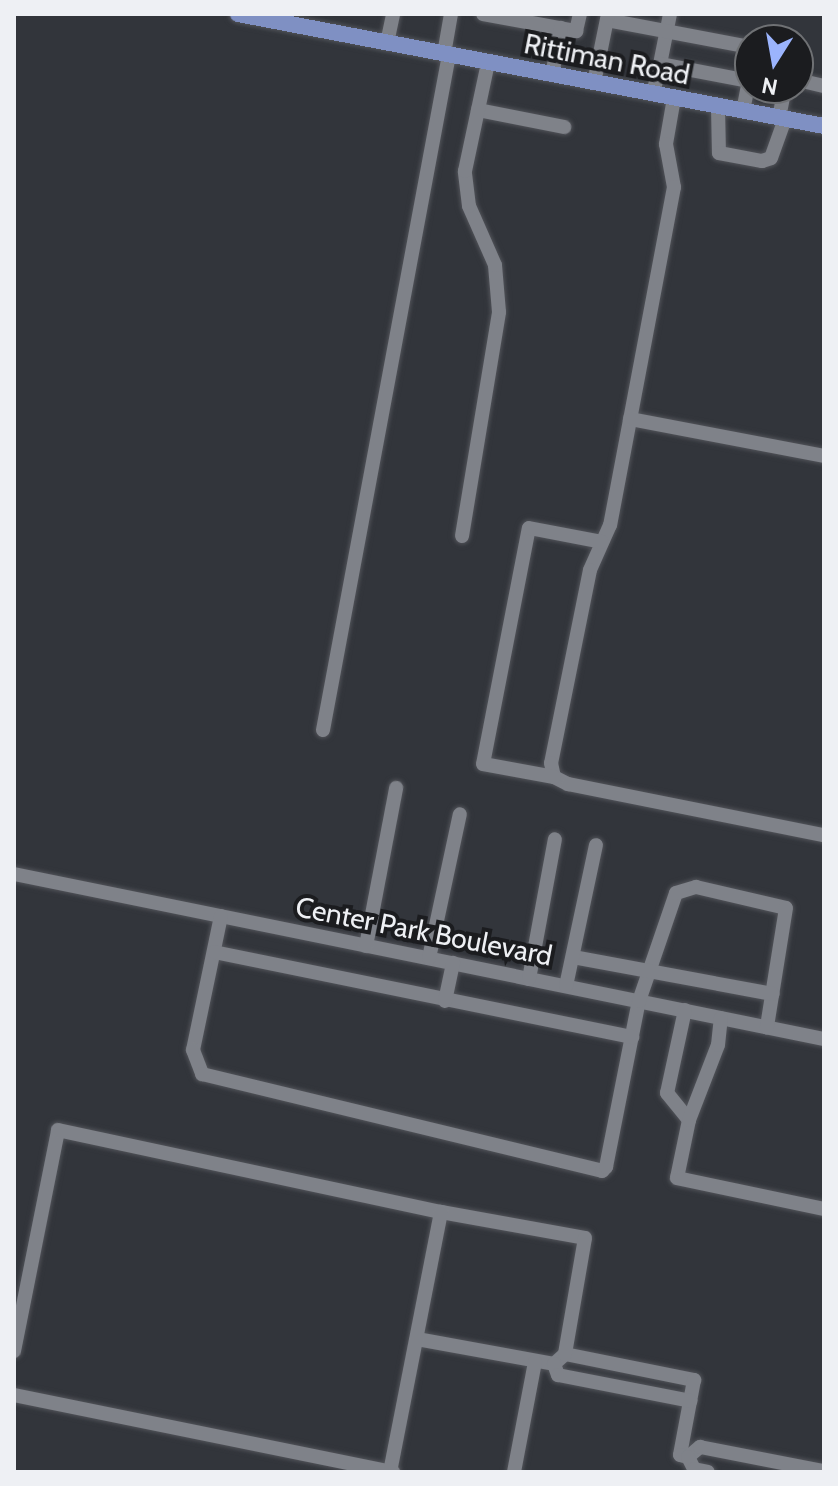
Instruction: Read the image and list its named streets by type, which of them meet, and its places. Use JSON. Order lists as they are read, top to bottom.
{
  "streets": {
    "main road": ["Rittiman Road"],
    "street": ["Center Park Boulevard"]
  },
  "north": "bottom"
}
